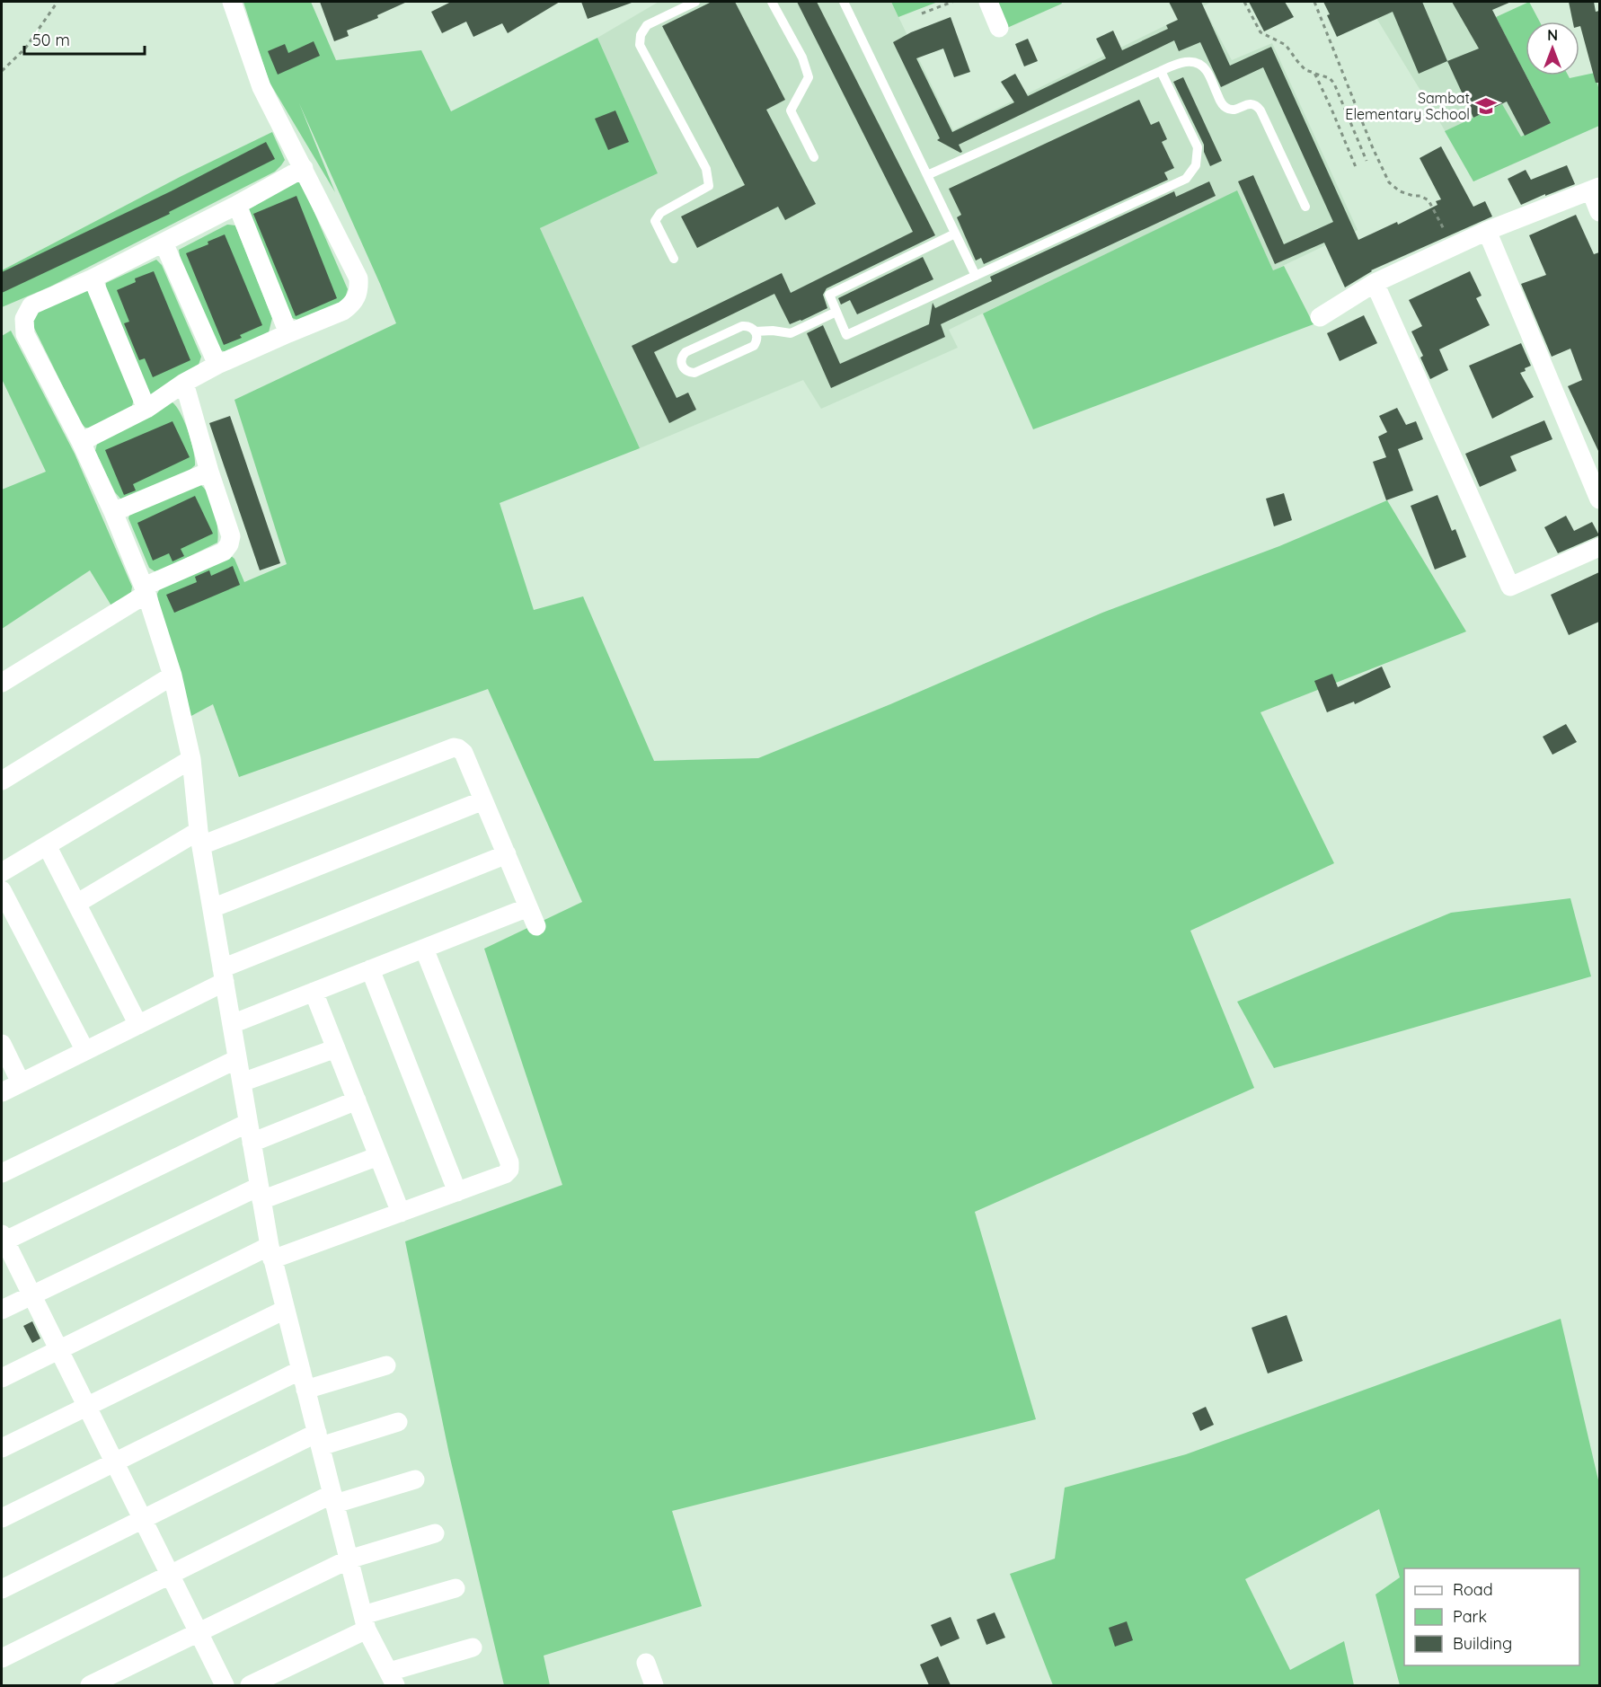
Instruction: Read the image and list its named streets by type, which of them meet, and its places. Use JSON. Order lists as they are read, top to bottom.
{
  "places": {
    "school or university": ["Sambat Elementary School"]
  },
  "legend": ["Road", "Park", "Building"],
  "scale_bar": "50 m",
  "north": "top"
}
